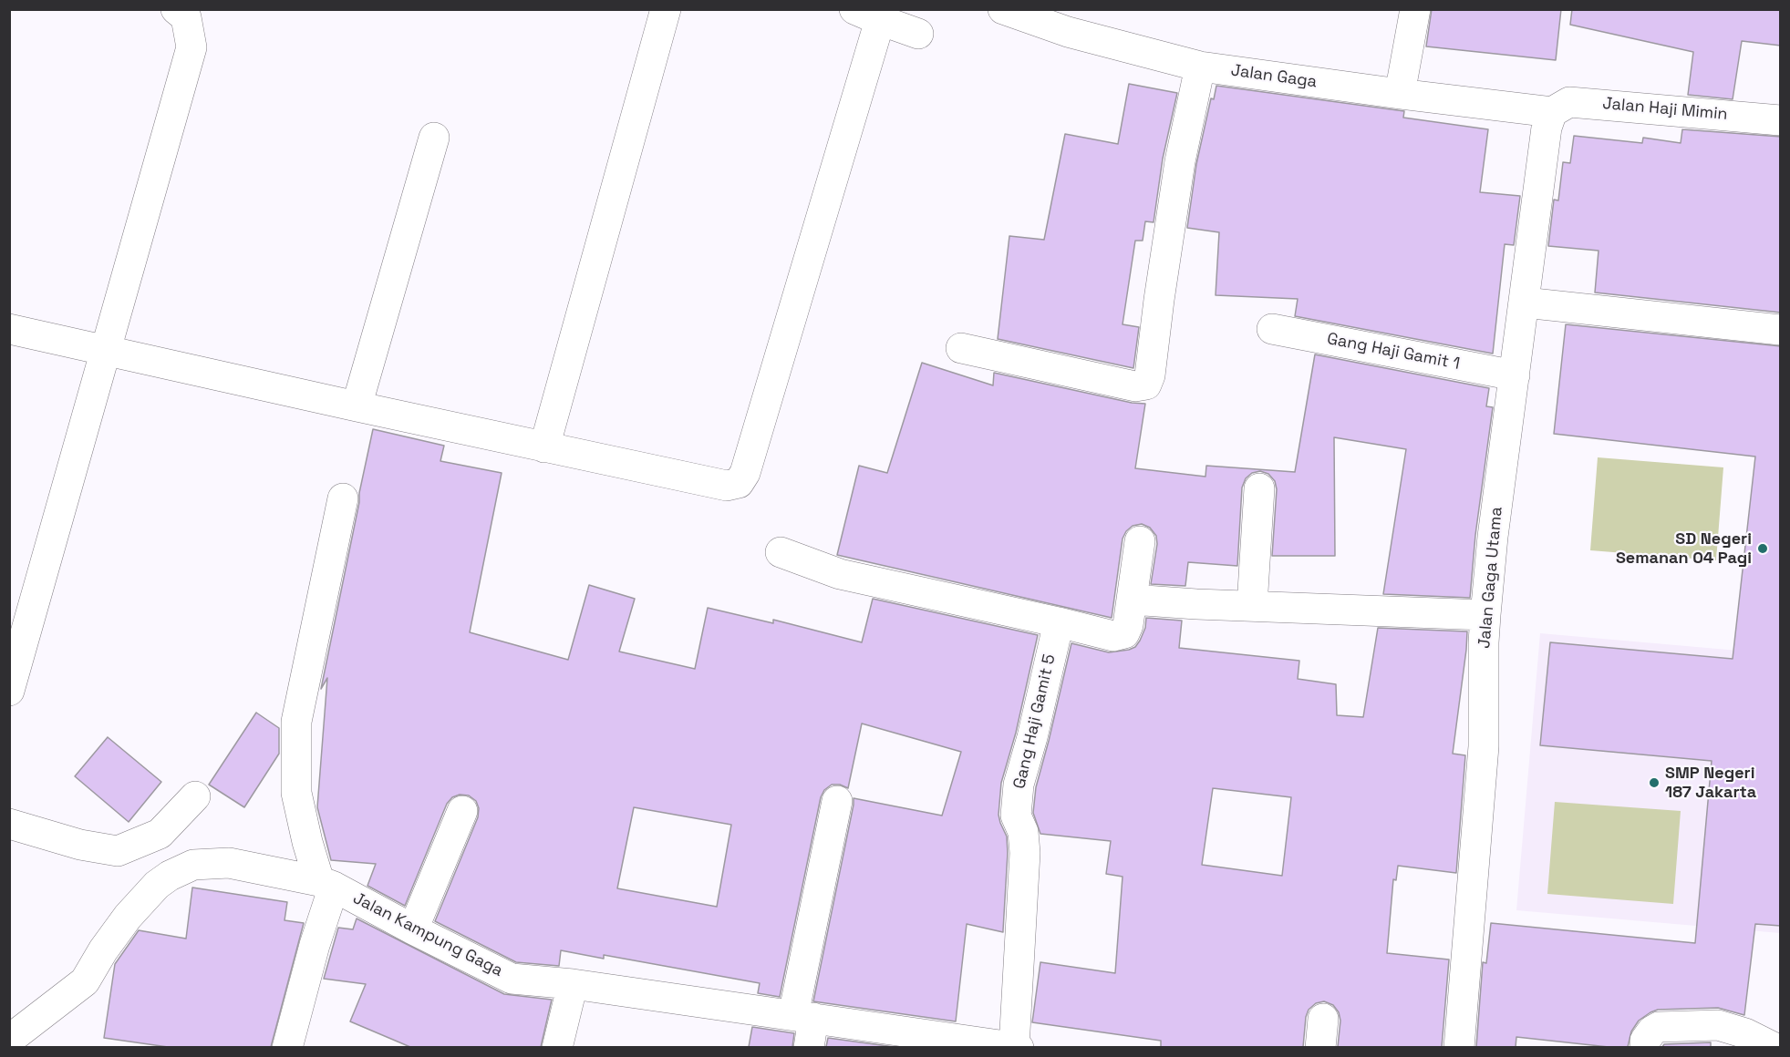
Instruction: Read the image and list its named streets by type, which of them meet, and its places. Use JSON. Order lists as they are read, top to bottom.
{
  "streets": {
    "street": [
      "Jalan Gaga",
      "Jalan Haji Mimin",
      "Gang Haji Gamit 1",
      "Jalan Gaga Utama",
      "Gang Haji Gamit 5",
      "Jalan Kampung Gaga"
    ]
  },
  "crossings": [
    ["Jalan Gaga", "Jalan Haji Mimin"],
    ["Jalan Gaga", "Jalan Gaga Utama"],
    ["Jalan Haji Mimin", "Jalan Gaga Utama"],
    ["Gang Haji Gamit 1", "Jalan Gaga Utama"],
    ["Gang Haji Gamit 5", "Jalan Kampung Gaga"]
  ],
  "places": ["SD Negeri Semanan 04 Pagi", "SMP Negeri 187 Jakarta"]
}
